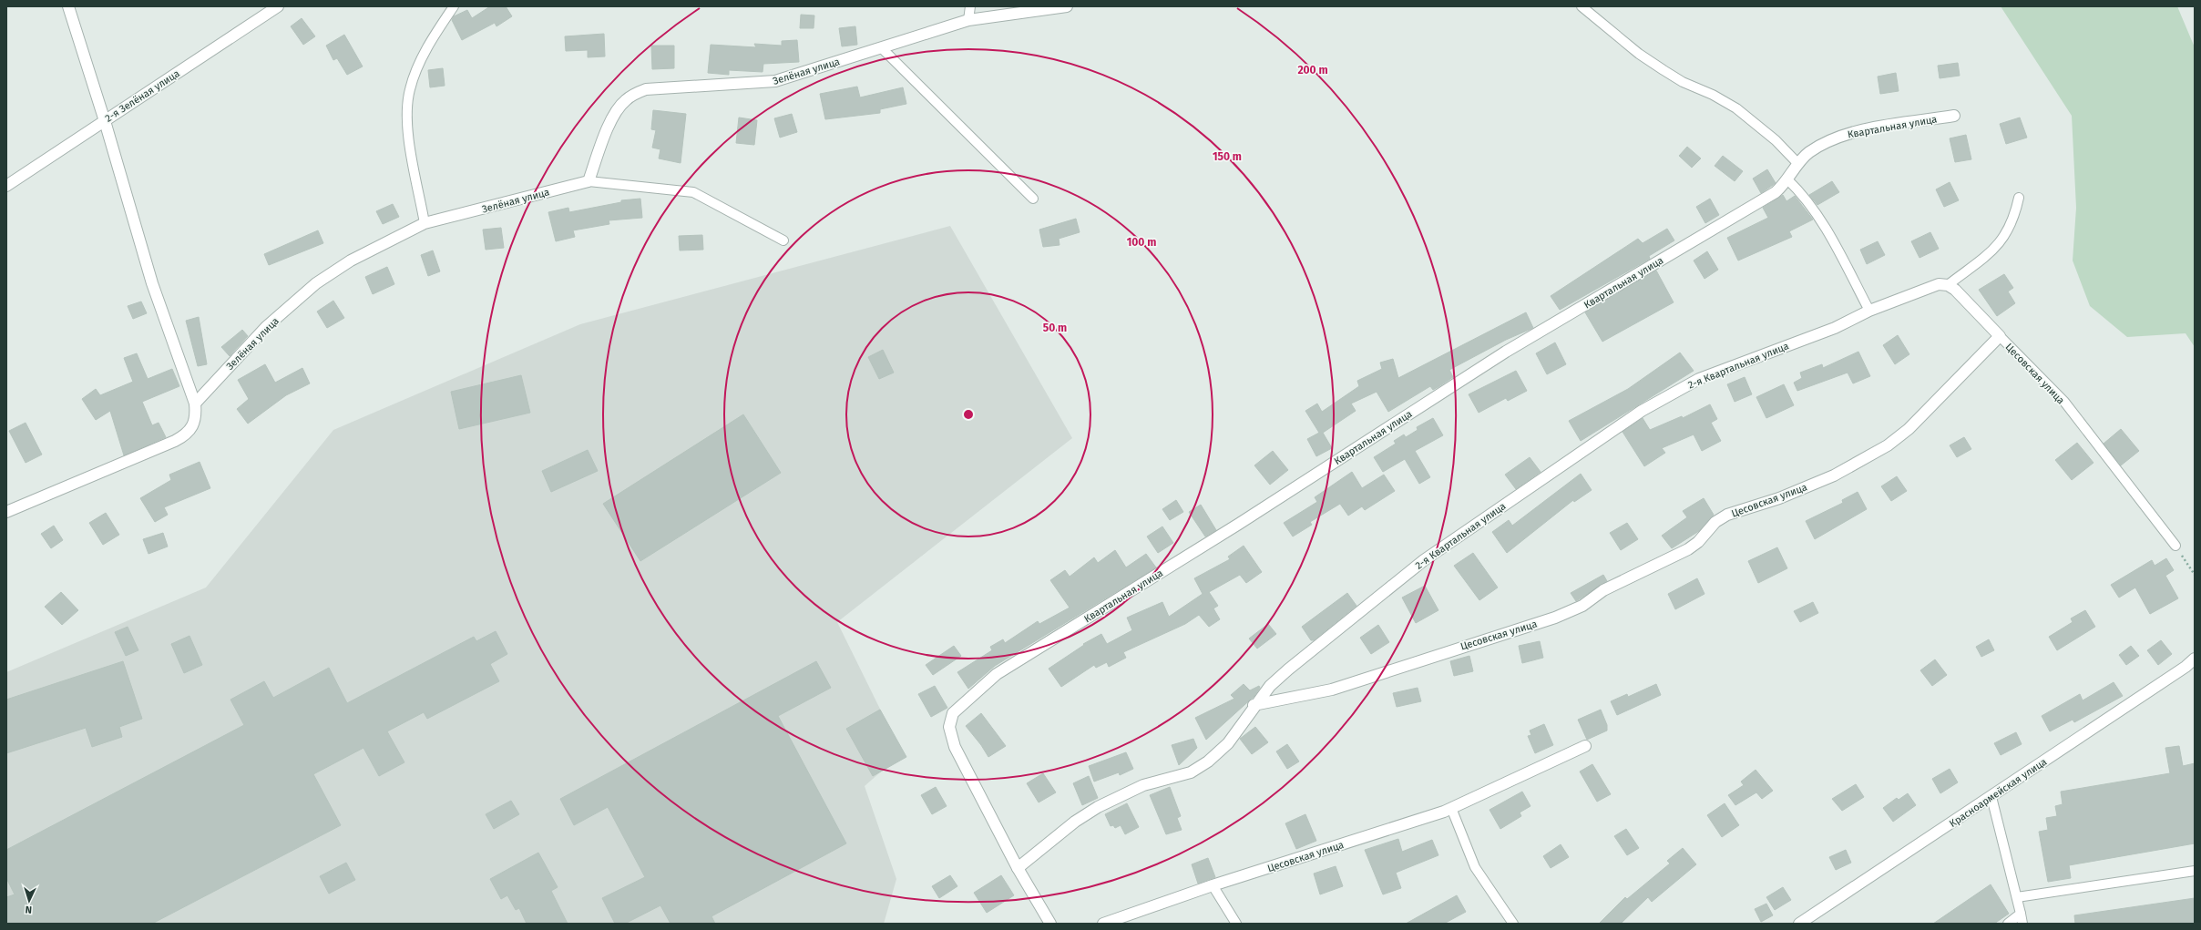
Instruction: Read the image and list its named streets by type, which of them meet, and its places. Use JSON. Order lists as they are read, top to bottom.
{
  "streets": {
    "street": [
      "Зелёная улица",
      "2-я Зелёная улица",
      "Квартальная улица",
      "2-я Квартальная улица",
      "Цесовская улица",
      "Красноармейская улица"
    ]
  },
  "crossings": [
    ["Квартальная улица", "2-я Квартальная улица"],
    ["2-я Квартальная улица", "Цесовская улица"]
  ],
  "north": "bottom",
  "rings": [
    "200 m",
    "150 m",
    "100 m",
    "50 m"
  ]
}
